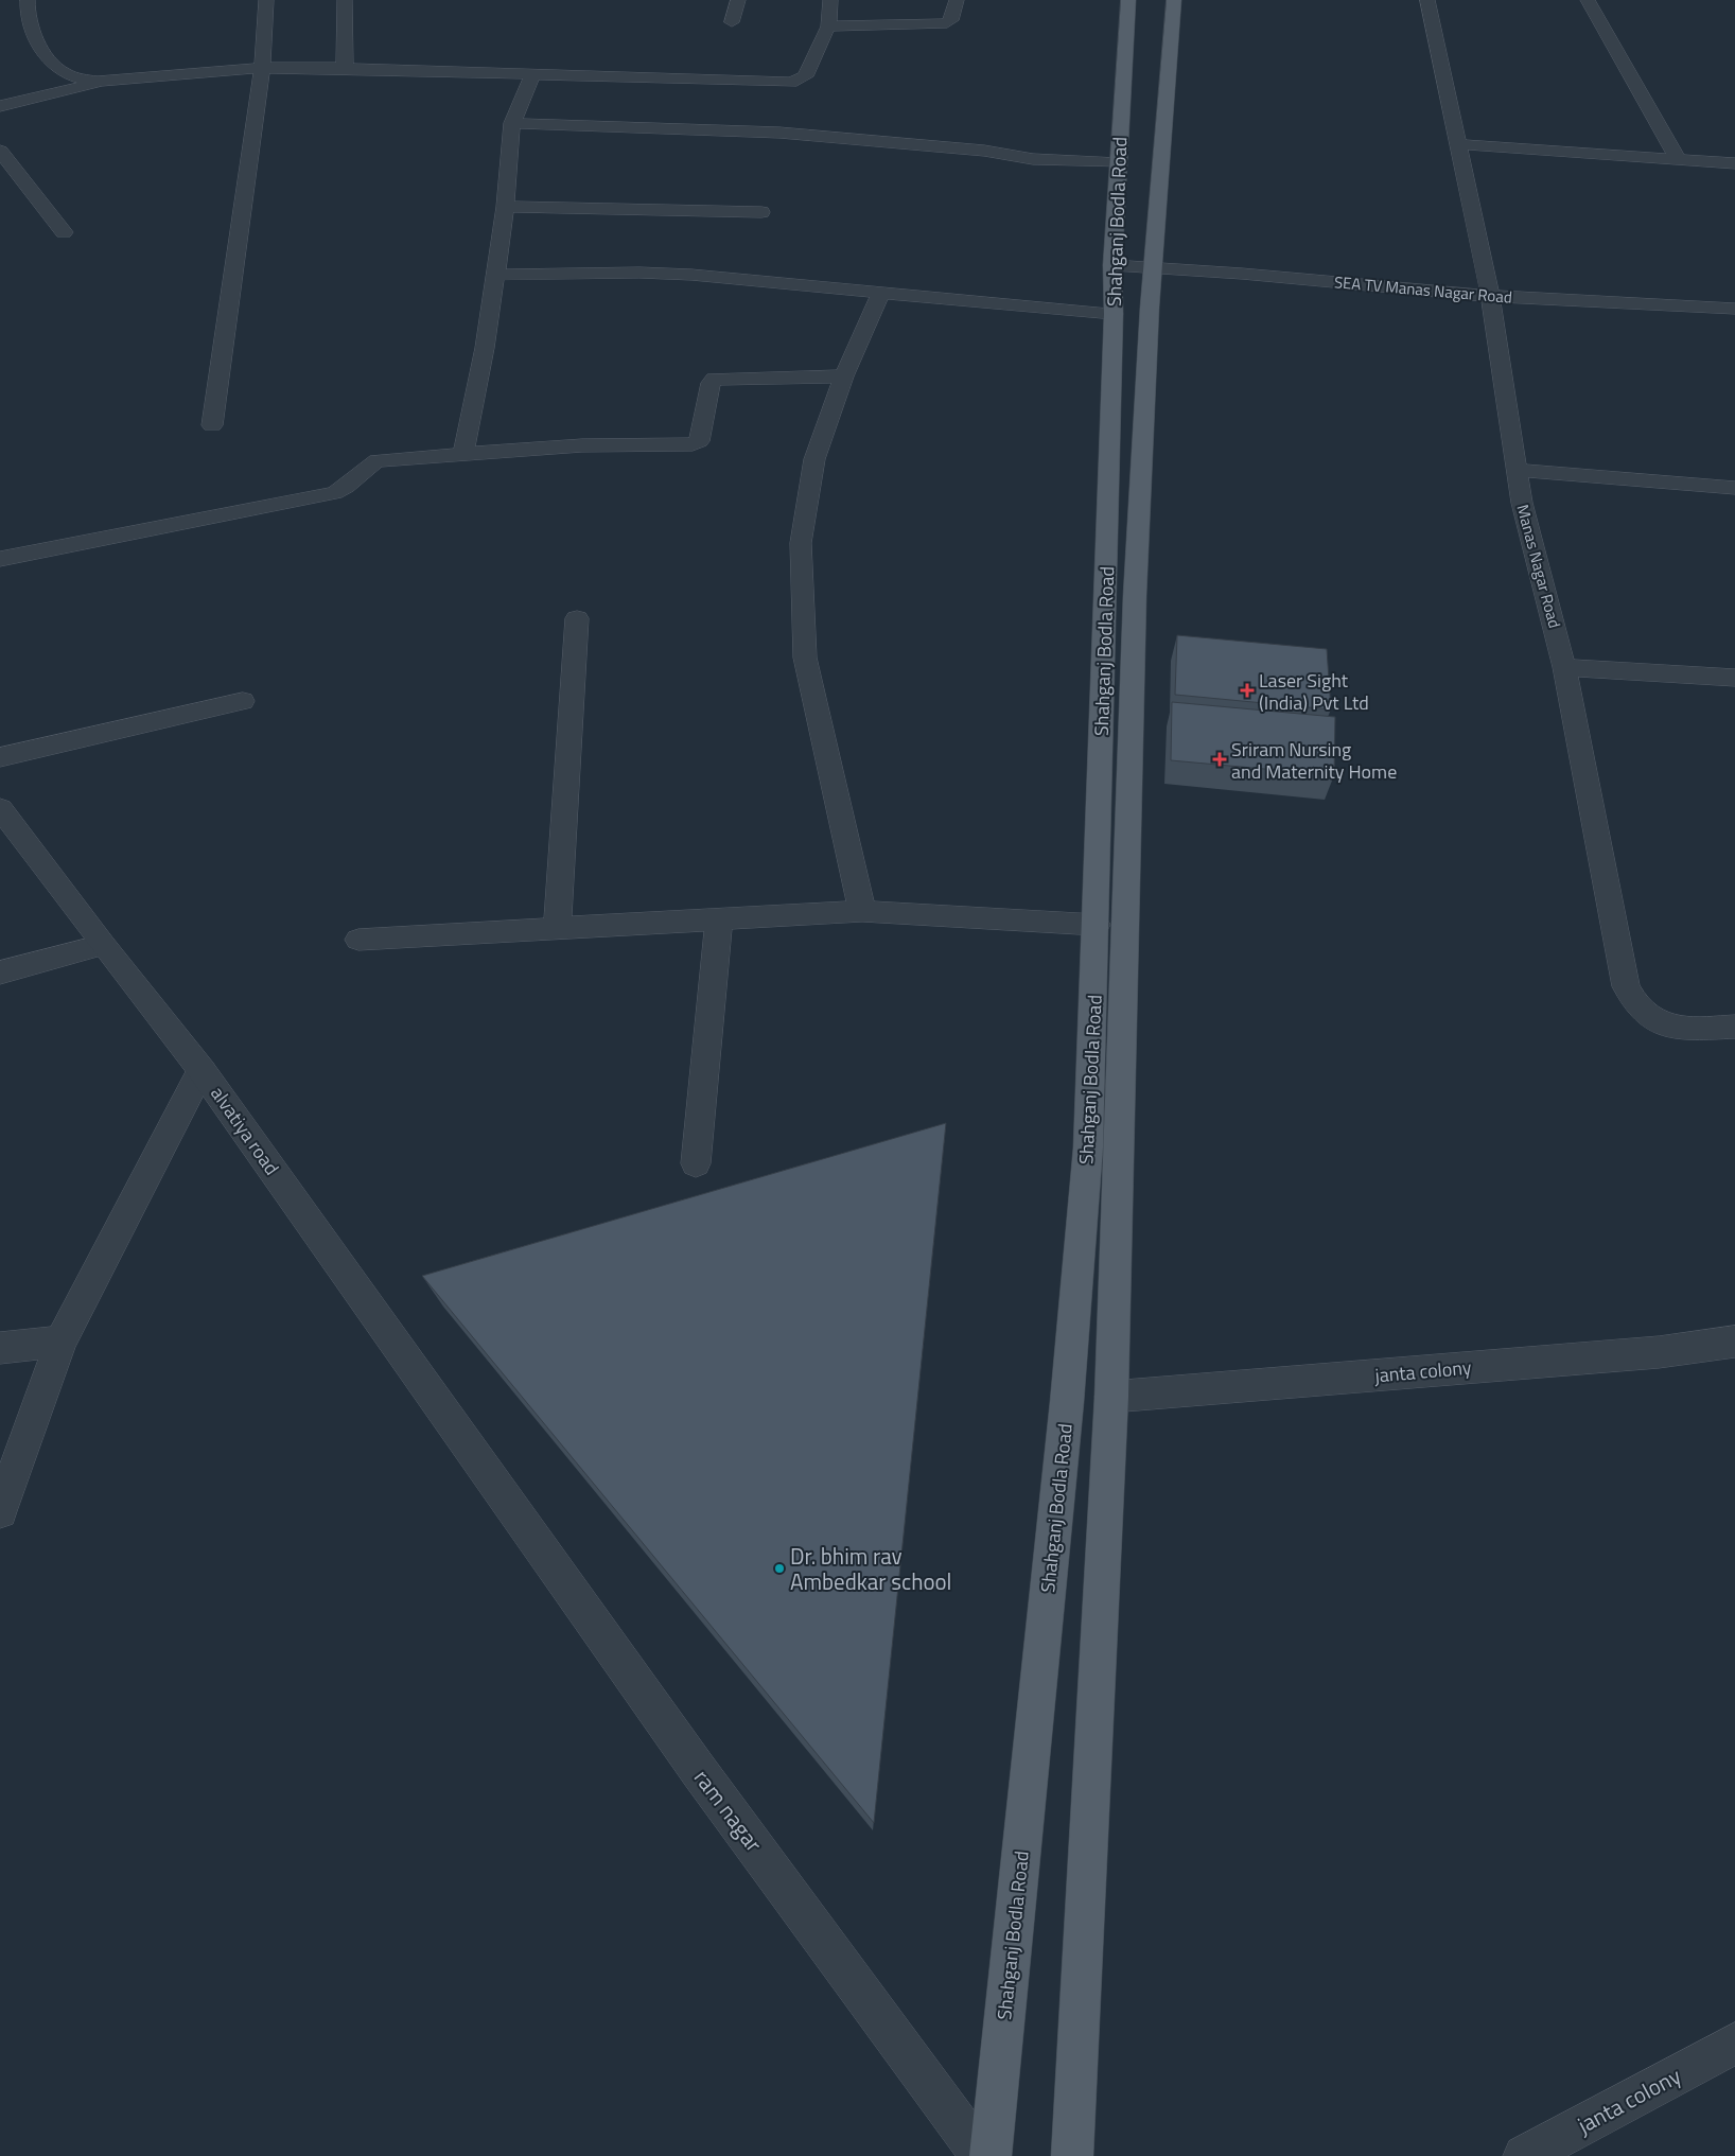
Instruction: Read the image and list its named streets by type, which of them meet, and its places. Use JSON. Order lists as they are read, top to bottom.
{
  "streets": {
    "main road": ["Shahganj Bodla Road"],
    "street": [
      "SEA TV Manas Nagar Road",
      "Manas Nagar Road",
      "alvatiya road",
      "janta colony",
      "ram nagar"
    ]
  },
  "crossings": [
    ["Shahganj Bodla Road", "SEA TV Manas Nagar Road"],
    ["SEA TV Manas Nagar Road", "Manas Nagar Road"],
    ["alvatiya road", "ram nagar"]
  ],
  "places": {
    "health": ["Laser Sight (India) Pvt Ltd", "Sriram Nursing and Maternity Home"],
    "other": ["Dr. bhim rav Ambedkar school"]
  }
}
